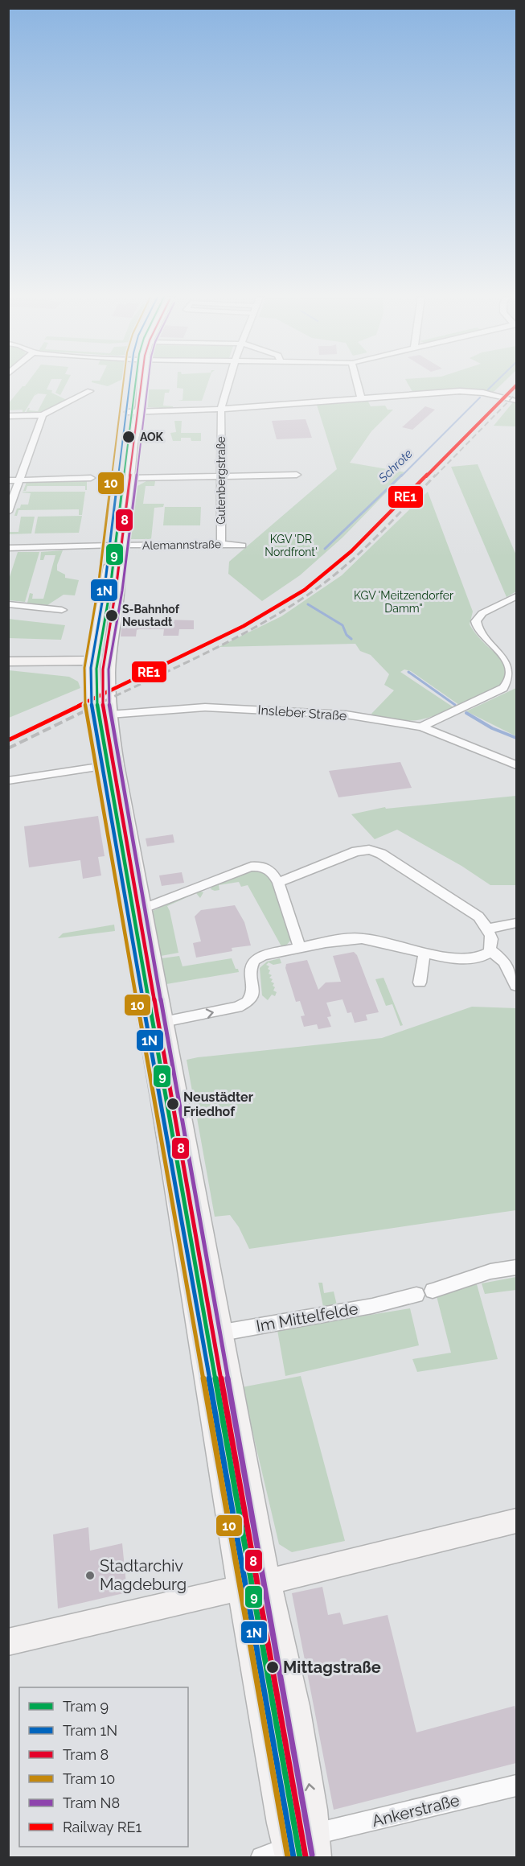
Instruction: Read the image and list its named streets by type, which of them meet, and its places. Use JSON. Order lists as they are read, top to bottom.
{
  "streets": {
    "street": [
      "Gutenbergstraße",
      "Alemannstraße",
      "Insleber Straße",
      "Im Mittelfelde",
      "Ankerstraße"
    ]
  },
  "crossings": [
    ["Gutenbergstraße", "Alemannstraße"]
  ],
  "water": ["Schrote"],
  "parks": ["KGV 'DR Nordfront'", "KGV 'Meitzendorfer Damm\""],
  "places": [
    "AOK",
    "S-Bahnhof Neustadt",
    "Neustädter Friedhof",
    "Stadtarchiv Magdeburg",
    "Mittagstraße"
  ],
  "lines": [
    "tram line 9",
    "tram line 1N",
    "tram line 8",
    "tram line 10",
    "tram line N8",
    "rail line RE1"
  ],
  "legend": [
    "Tram 9",
    "Tram 1N",
    "Tram 8",
    "Tram 10",
    "Tram N8",
    "Railway RE1"
  ]
}
